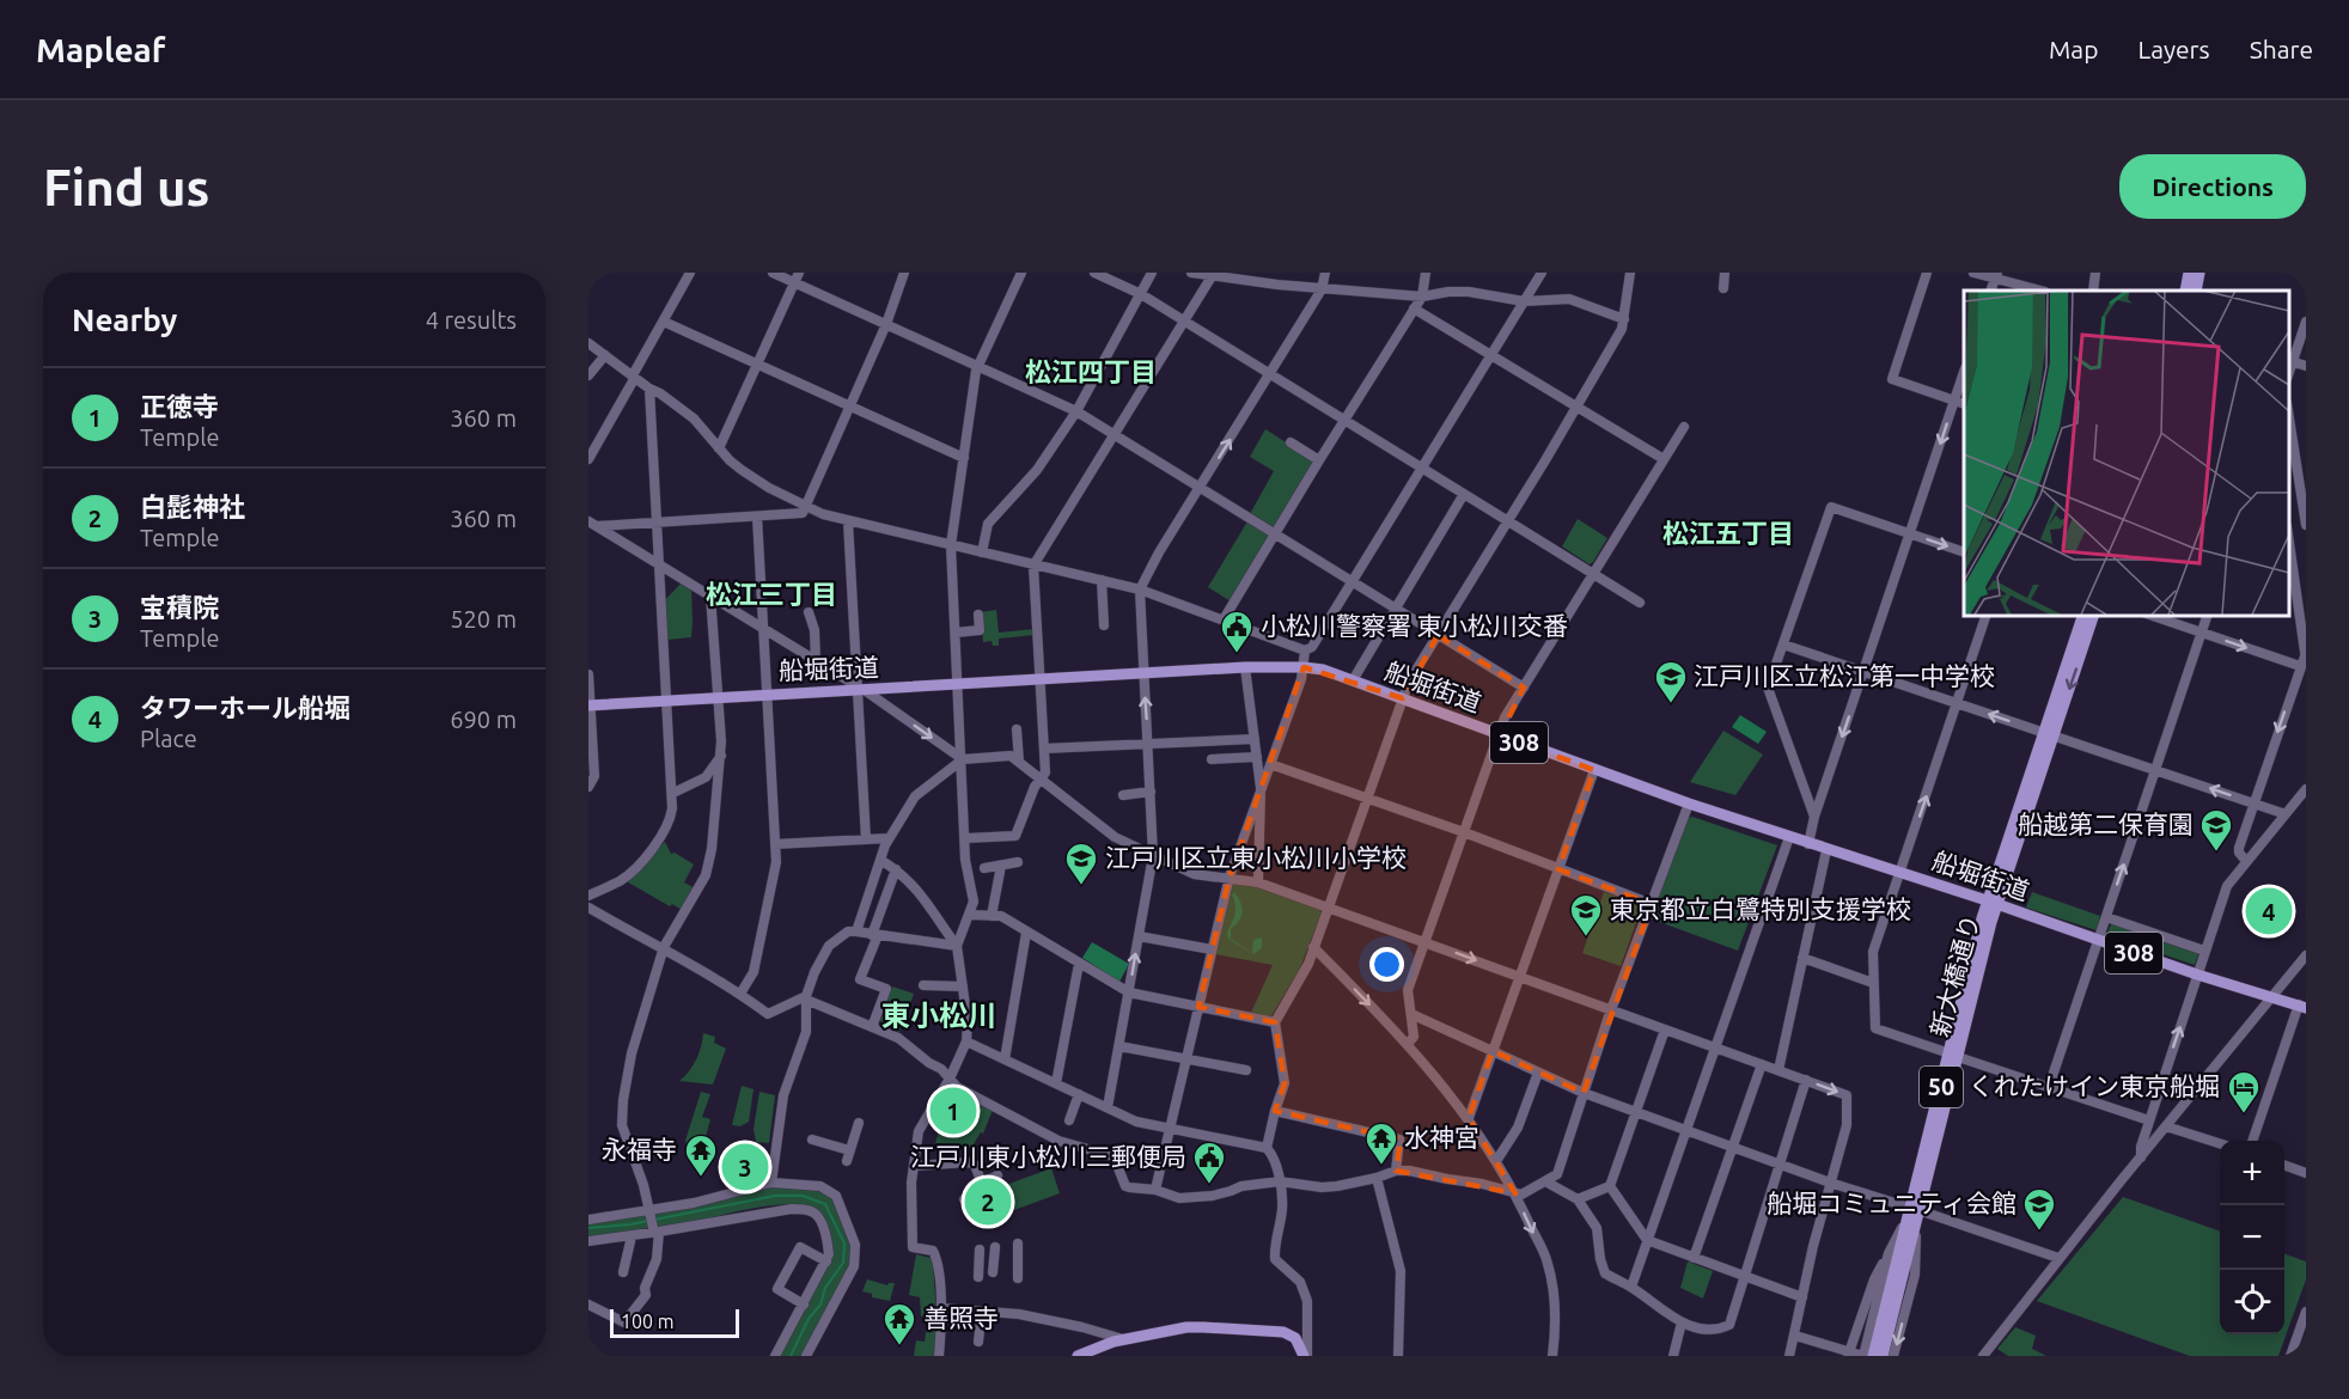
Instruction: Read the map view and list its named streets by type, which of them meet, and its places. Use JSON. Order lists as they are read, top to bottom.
{
  "streets": {
    "main road": [
      "船堀街道",
      "308",
      "新大橋通り",
      "50"
    ]
  },
  "crossings": [
    ["船堀街道", "新大橋通り"]
  ],
  "districts": [
    "松江四丁目",
    "松江五丁目",
    "松江三丁目",
    "東小松川"
  ],
  "places": {
    "public building": ["小松川警察署 東小松川交番", "江戸川東小松川三郵便局"],
    "school or university": [
      "江戸川区立松江第一中学校",
      "船越第二保育園",
      "江戸川区立東小松川小学校",
      "東京都立白鷺特別支援学校",
      "船堀コミュニティ会館"
    ],
    "hotel": ["くれたけイン東京船堀"],
    "temple": ["水神宮", "永福寺", "善照寺"]
  },
  "scale_bar": "100 m",
  "page": {
    "header": "Mapleaf",
    "nav": ["Map", "Layers", "Share"],
    "buttons": "Directions",
    "title": "Find us",
    "heading": ["Nearby", "4 results"],
    "list": [
      {
        "mark": "1",
        "name": "正徳寺",
        "note": "Temple",
        "value": "360 m"
      },
      {
        "mark": "2",
        "name": "白髭神社",
        "note": "Temple",
        "value": "360 m"
      },
      {
        "mark": "3",
        "name": "宝積院",
        "note": "Temple",
        "value": "520 m"
      },
      {
        "mark": "4",
        "name": "タワーホール船堀",
        "note": "Place",
        "value": "690 m"
      }
    ],
    "pins": [
      "4",
      "1",
      "3",
      "2"
    ],
    "map_buttons": ["+", "−"],
    "scale": "100 m"
  }
}
